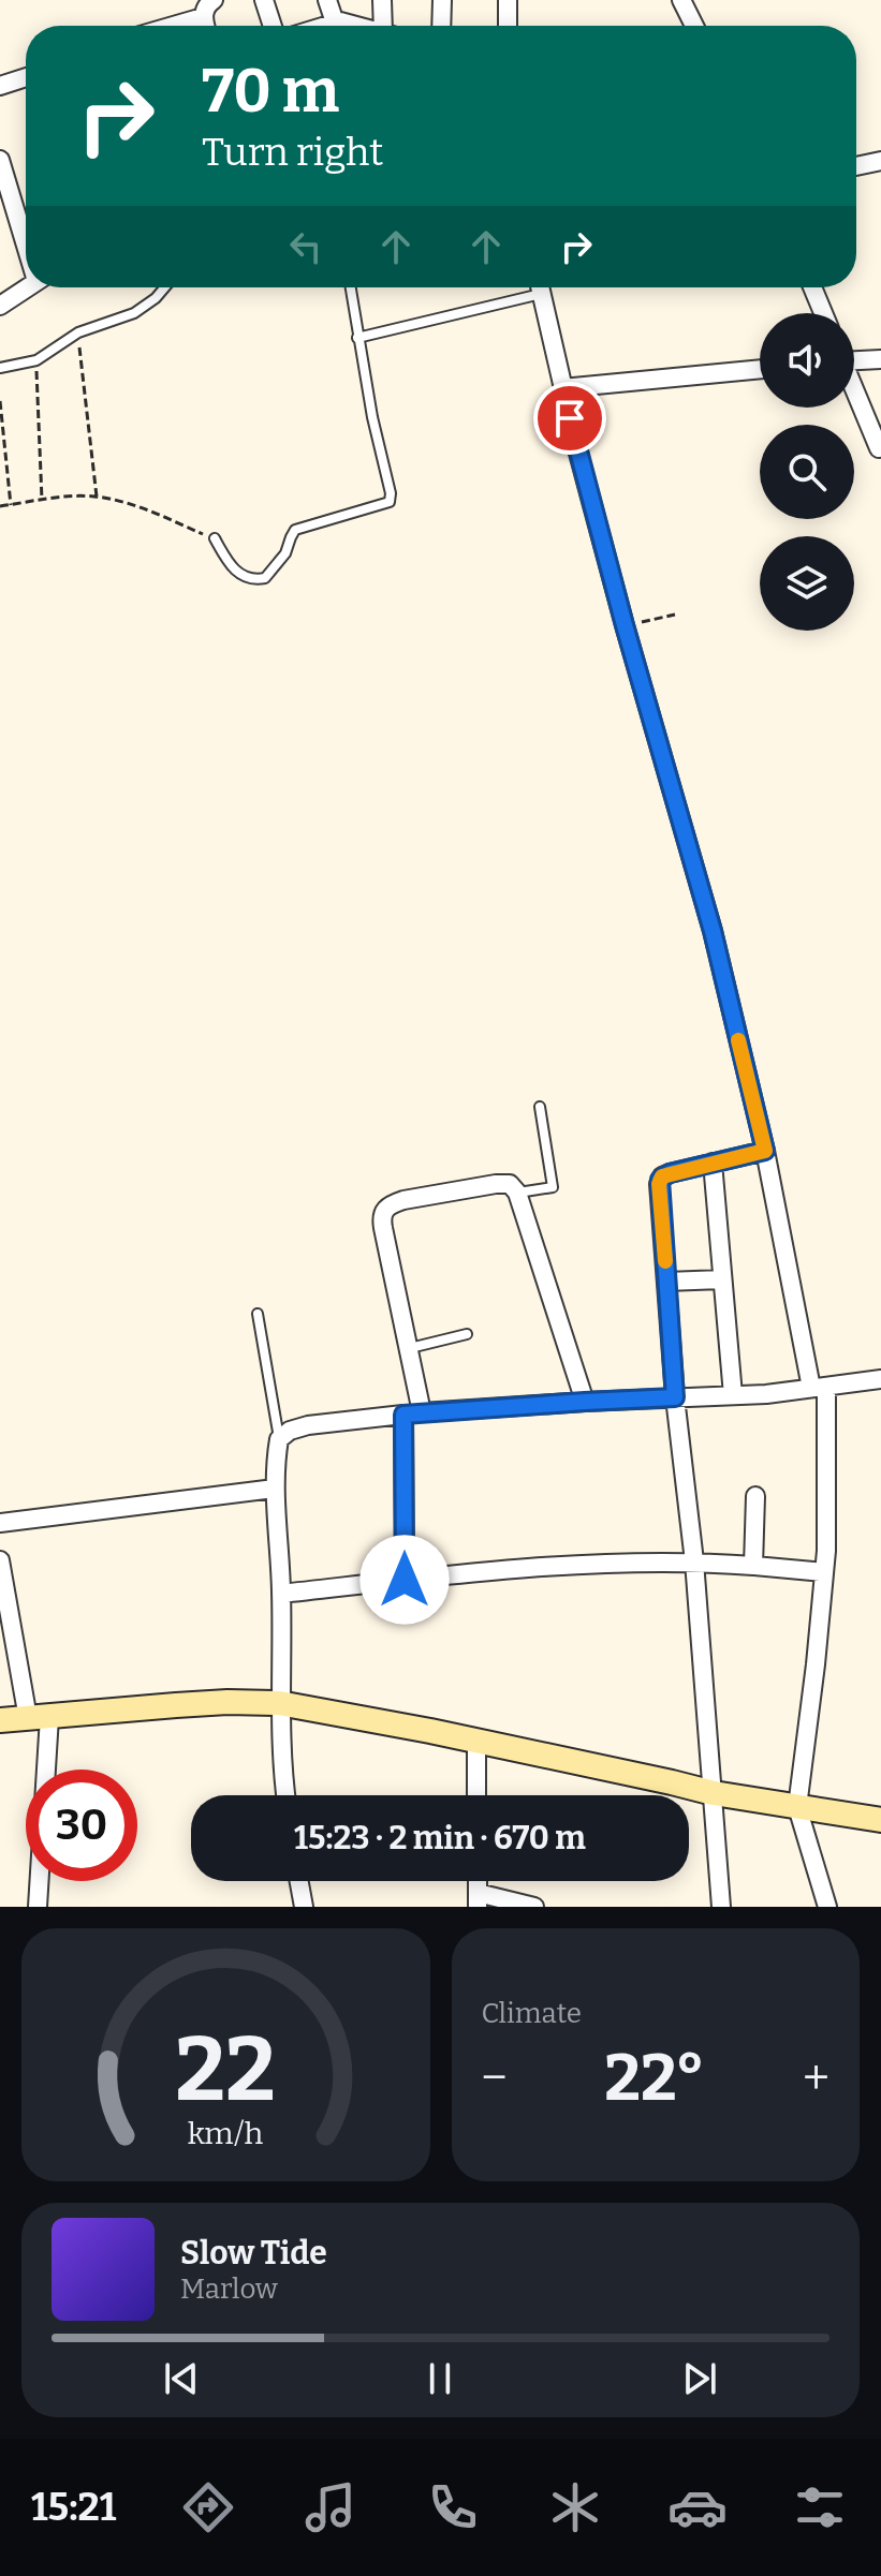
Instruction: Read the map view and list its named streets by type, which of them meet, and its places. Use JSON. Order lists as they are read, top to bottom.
{
  "page": {
    "turn": ["70 m", "Turn right"],
    "limit": "30",
    "trip": "15:23 · 2 min · 670 m",
    "tile": "Climate",
    "heat": ["−", "22°", "+"],
    "song": ["Slow Tide", "Marlow"],
    "tabs": "15:21",
    "gauge": ["22", "km/h"]
  }
}
